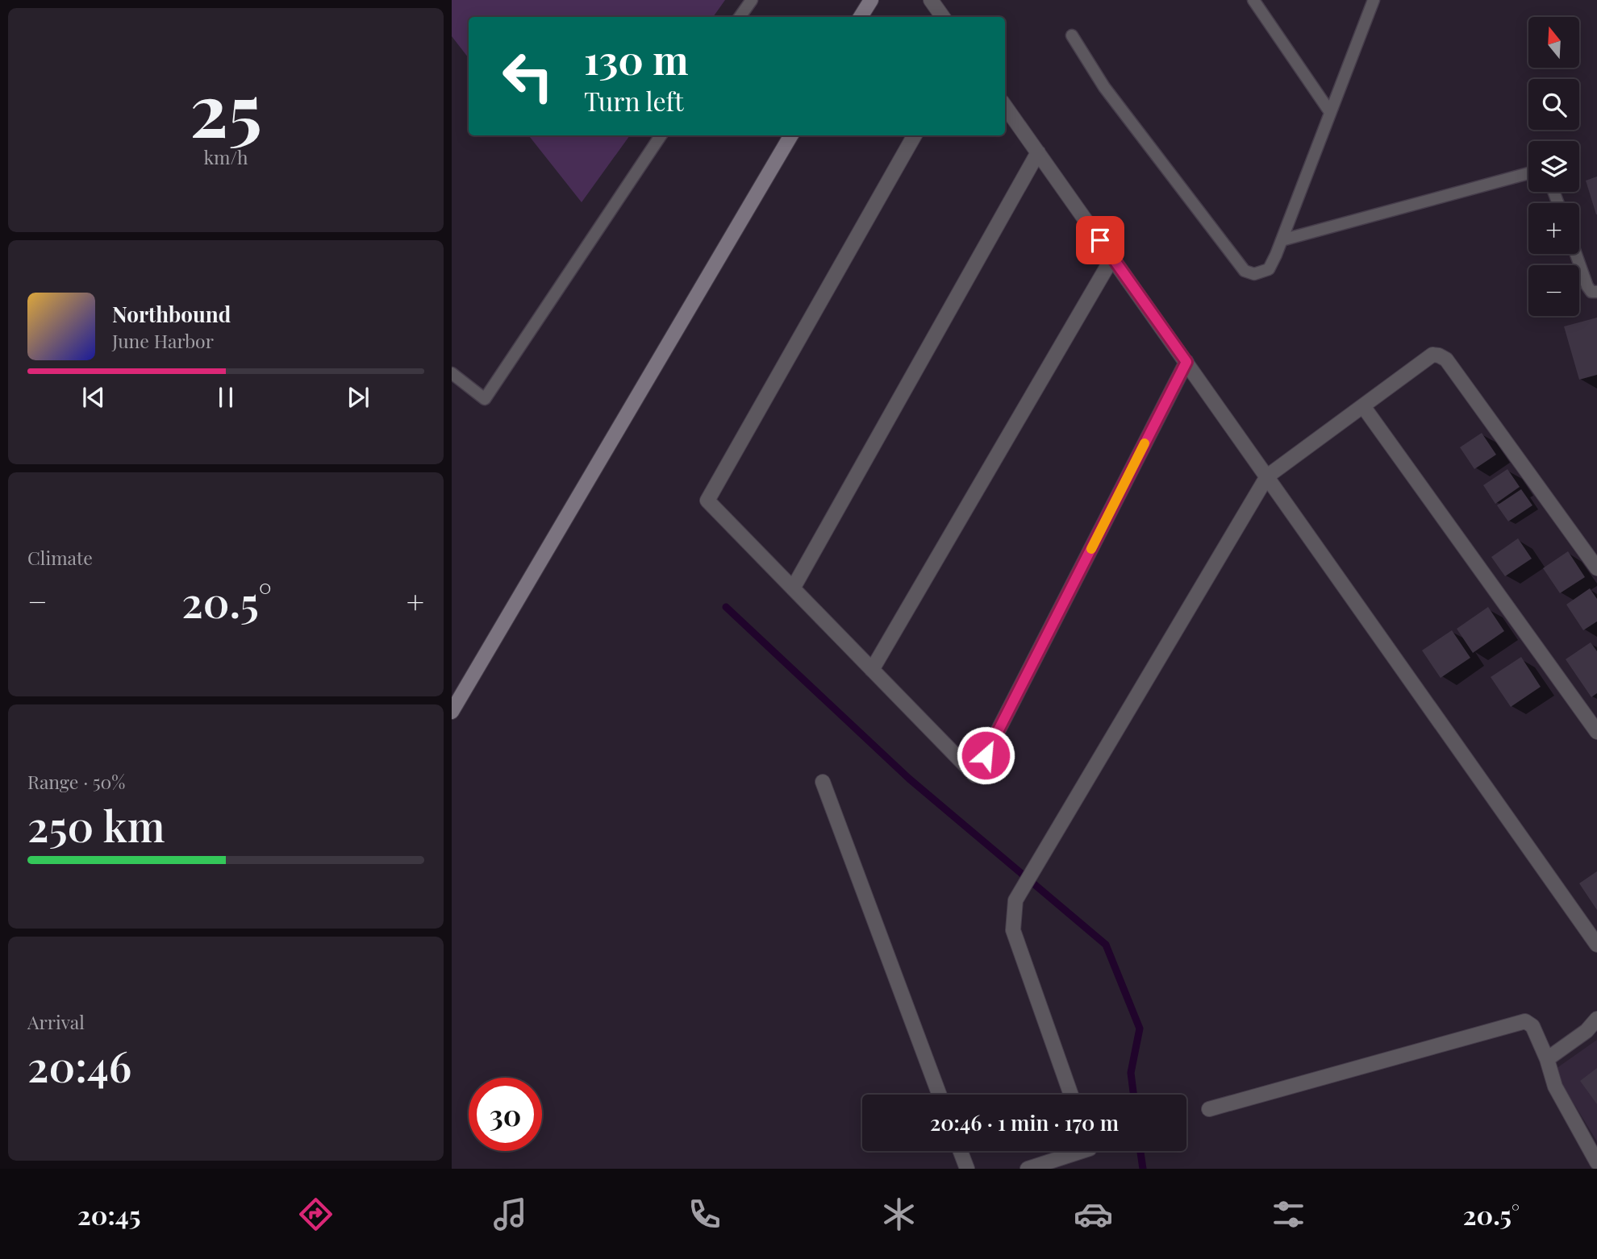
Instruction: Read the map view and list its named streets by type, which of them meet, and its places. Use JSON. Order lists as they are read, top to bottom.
{
  "north": "top",
  "page": {
    "tile": [
      ["25", "km/h"],
      "Climate",
      ["Range · 50%", "250 km"],
      ["Arrival", "20:46"]
    ],
    "map_buttons": ["+", "−"],
    "turn": ["130 m", "Turn left"],
    "song": ["Northbound", "June Harbor"],
    "heat": ["−", "20.5°", "+"],
    "limit": "30",
    "trip": "20:46 · 1 min · 170 m",
    "tabs": ["20:45", "20.5°"]
  }
}
